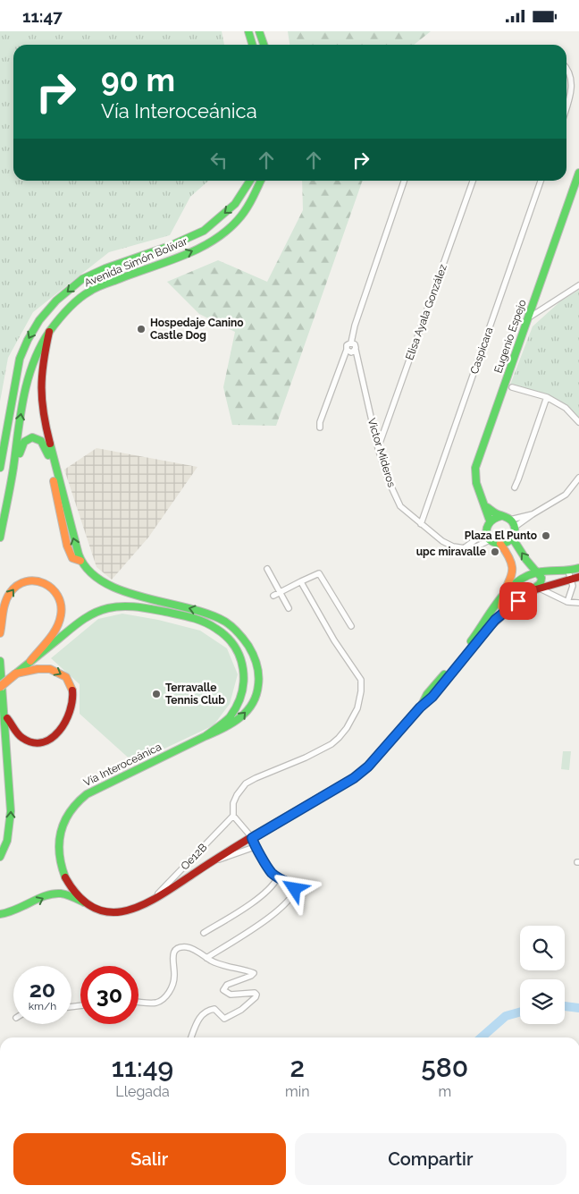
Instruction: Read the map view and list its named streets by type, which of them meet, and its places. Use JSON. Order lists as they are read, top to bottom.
{
  "streets": {
    "main road": ["Avenida Simón Bolívar", "Eugenio Espejo", "Vía Interoceánica"],
    "street": [
      "Elisa Ayala González",
      "Caspicara",
      "Victor Mideros",
      "Oe12B"
    ]
  },
  "crossings": [
    ["Elisa Ayala González", "Victor Mideros"],
    ["Eugenio Espejo", "Victor Mideros"],
    ["Caspicara", "Victor Mideros"]
  ],
  "places": [
    "Hospedaje Canino Castle Dog",
    "Plaza El Punto",
    "upc miravalle",
    "Terravalle Tennis Club"
  ],
  "page": {
    "status": "11:47",
    "turn": ["90 m", "Vía Interoceánica"],
    "speed": "20 km/h",
    "limit": "30",
    "eta": [
      "11:49",
      "Llegada",
      "2",
      "min",
      "580",
      "m"
    ],
    "buttons": ["Salir", "Compartir"]
  }
}
